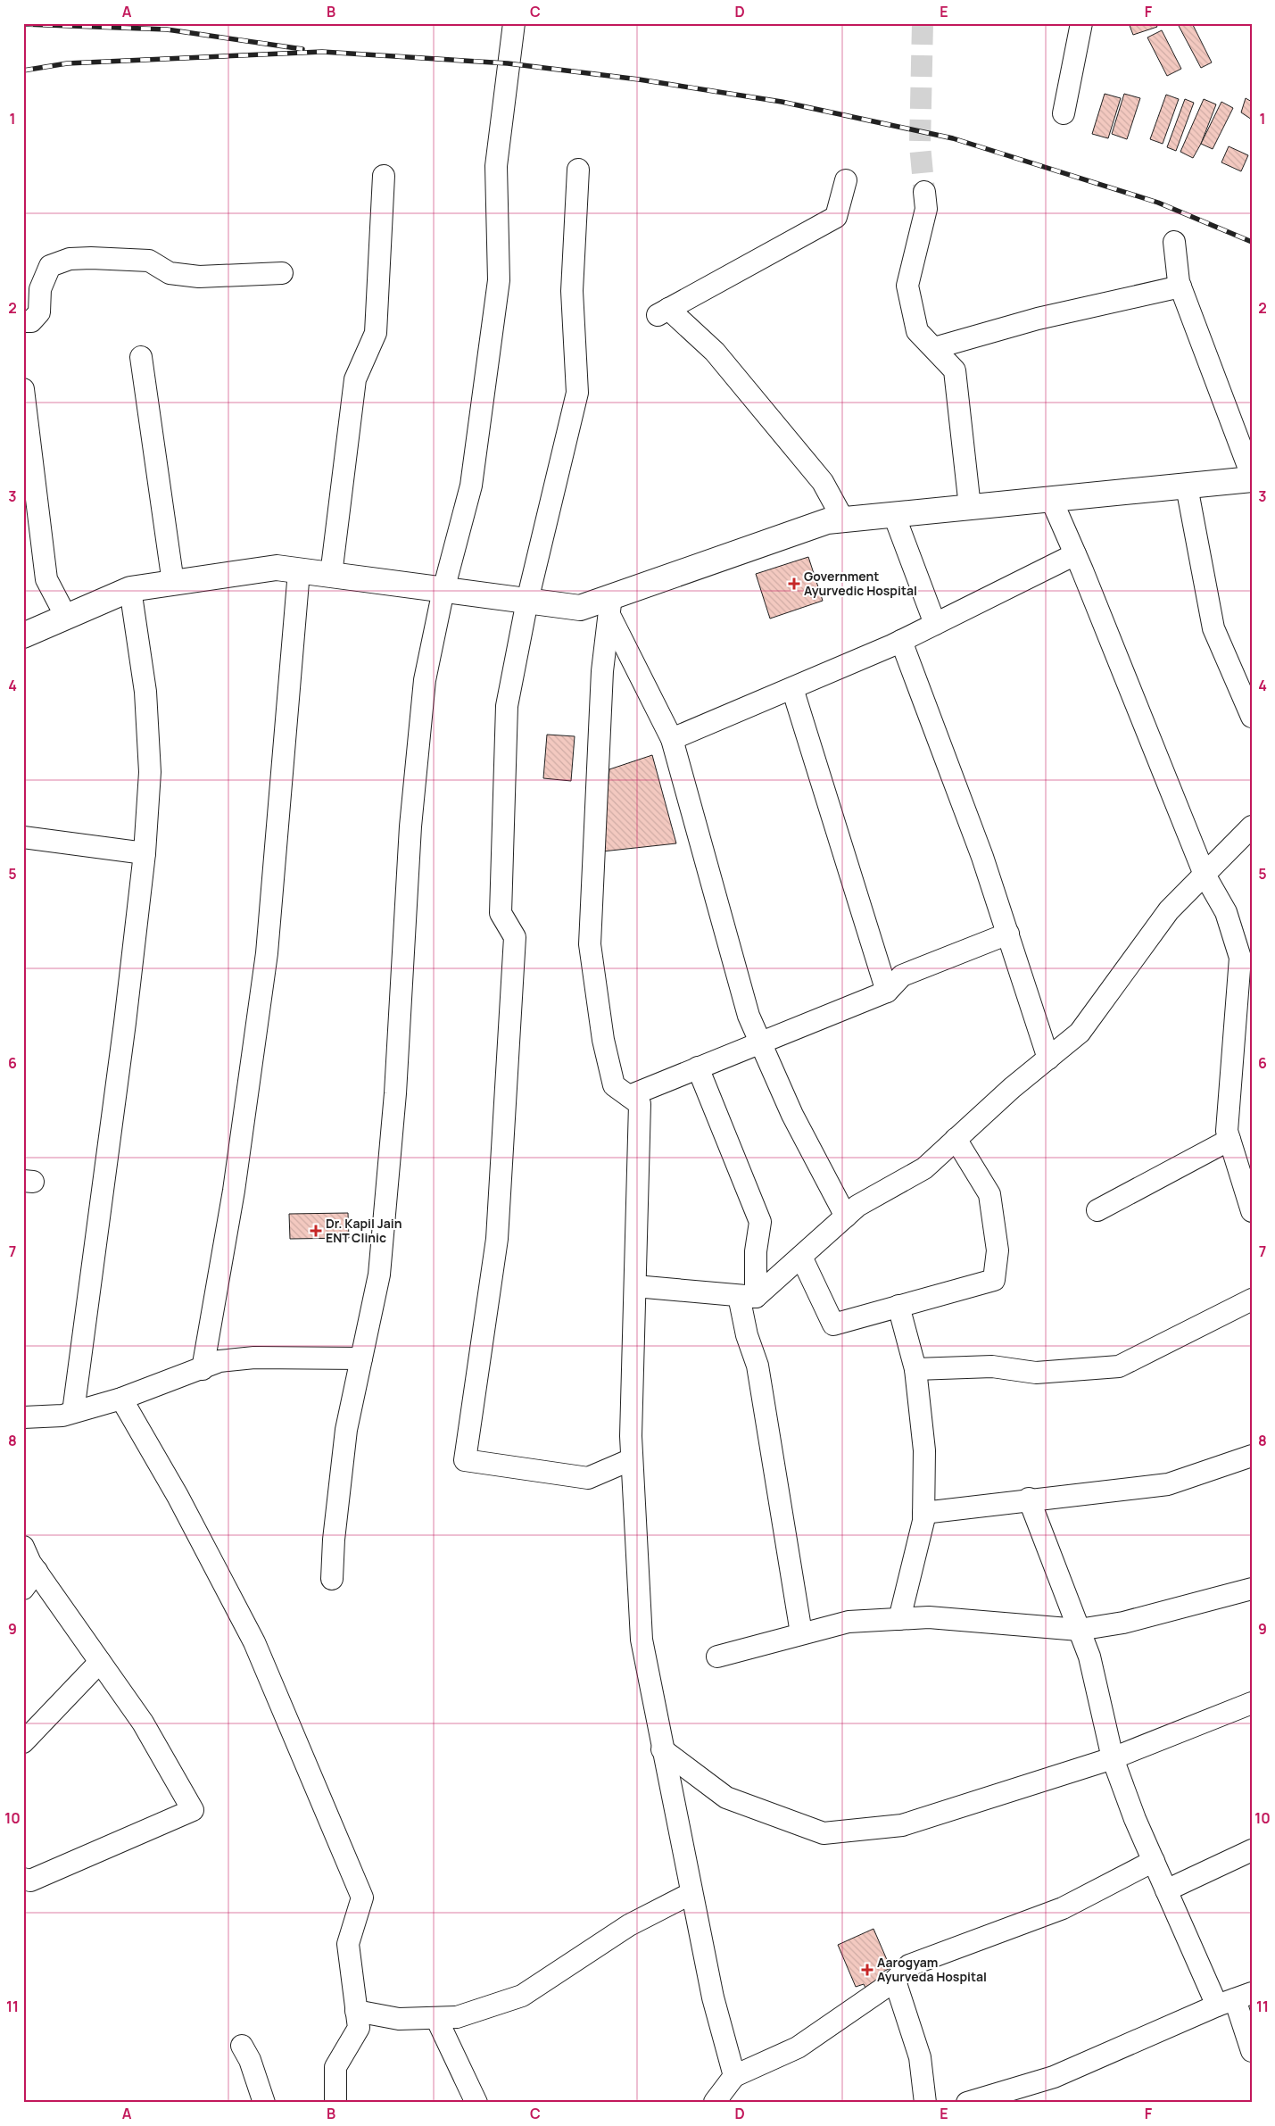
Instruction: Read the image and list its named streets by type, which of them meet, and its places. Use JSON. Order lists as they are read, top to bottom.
{
  "places": {
    "health": ["Government Ayurvedic Hospital", "Dr. Kapil Jain ENT Clinic", "Aarogyam Ayurveda Hospital"]
  },
  "grid": {
    "columns": [
      "A",
      "B",
      "C",
      "D",
      "E",
      "F"
    ],
    "rows": [
      "1",
      "2",
      "3",
      "4",
      "5",
      "6",
      "7",
      "8",
      "9",
      "10",
      "11"
    ]
  }
}
